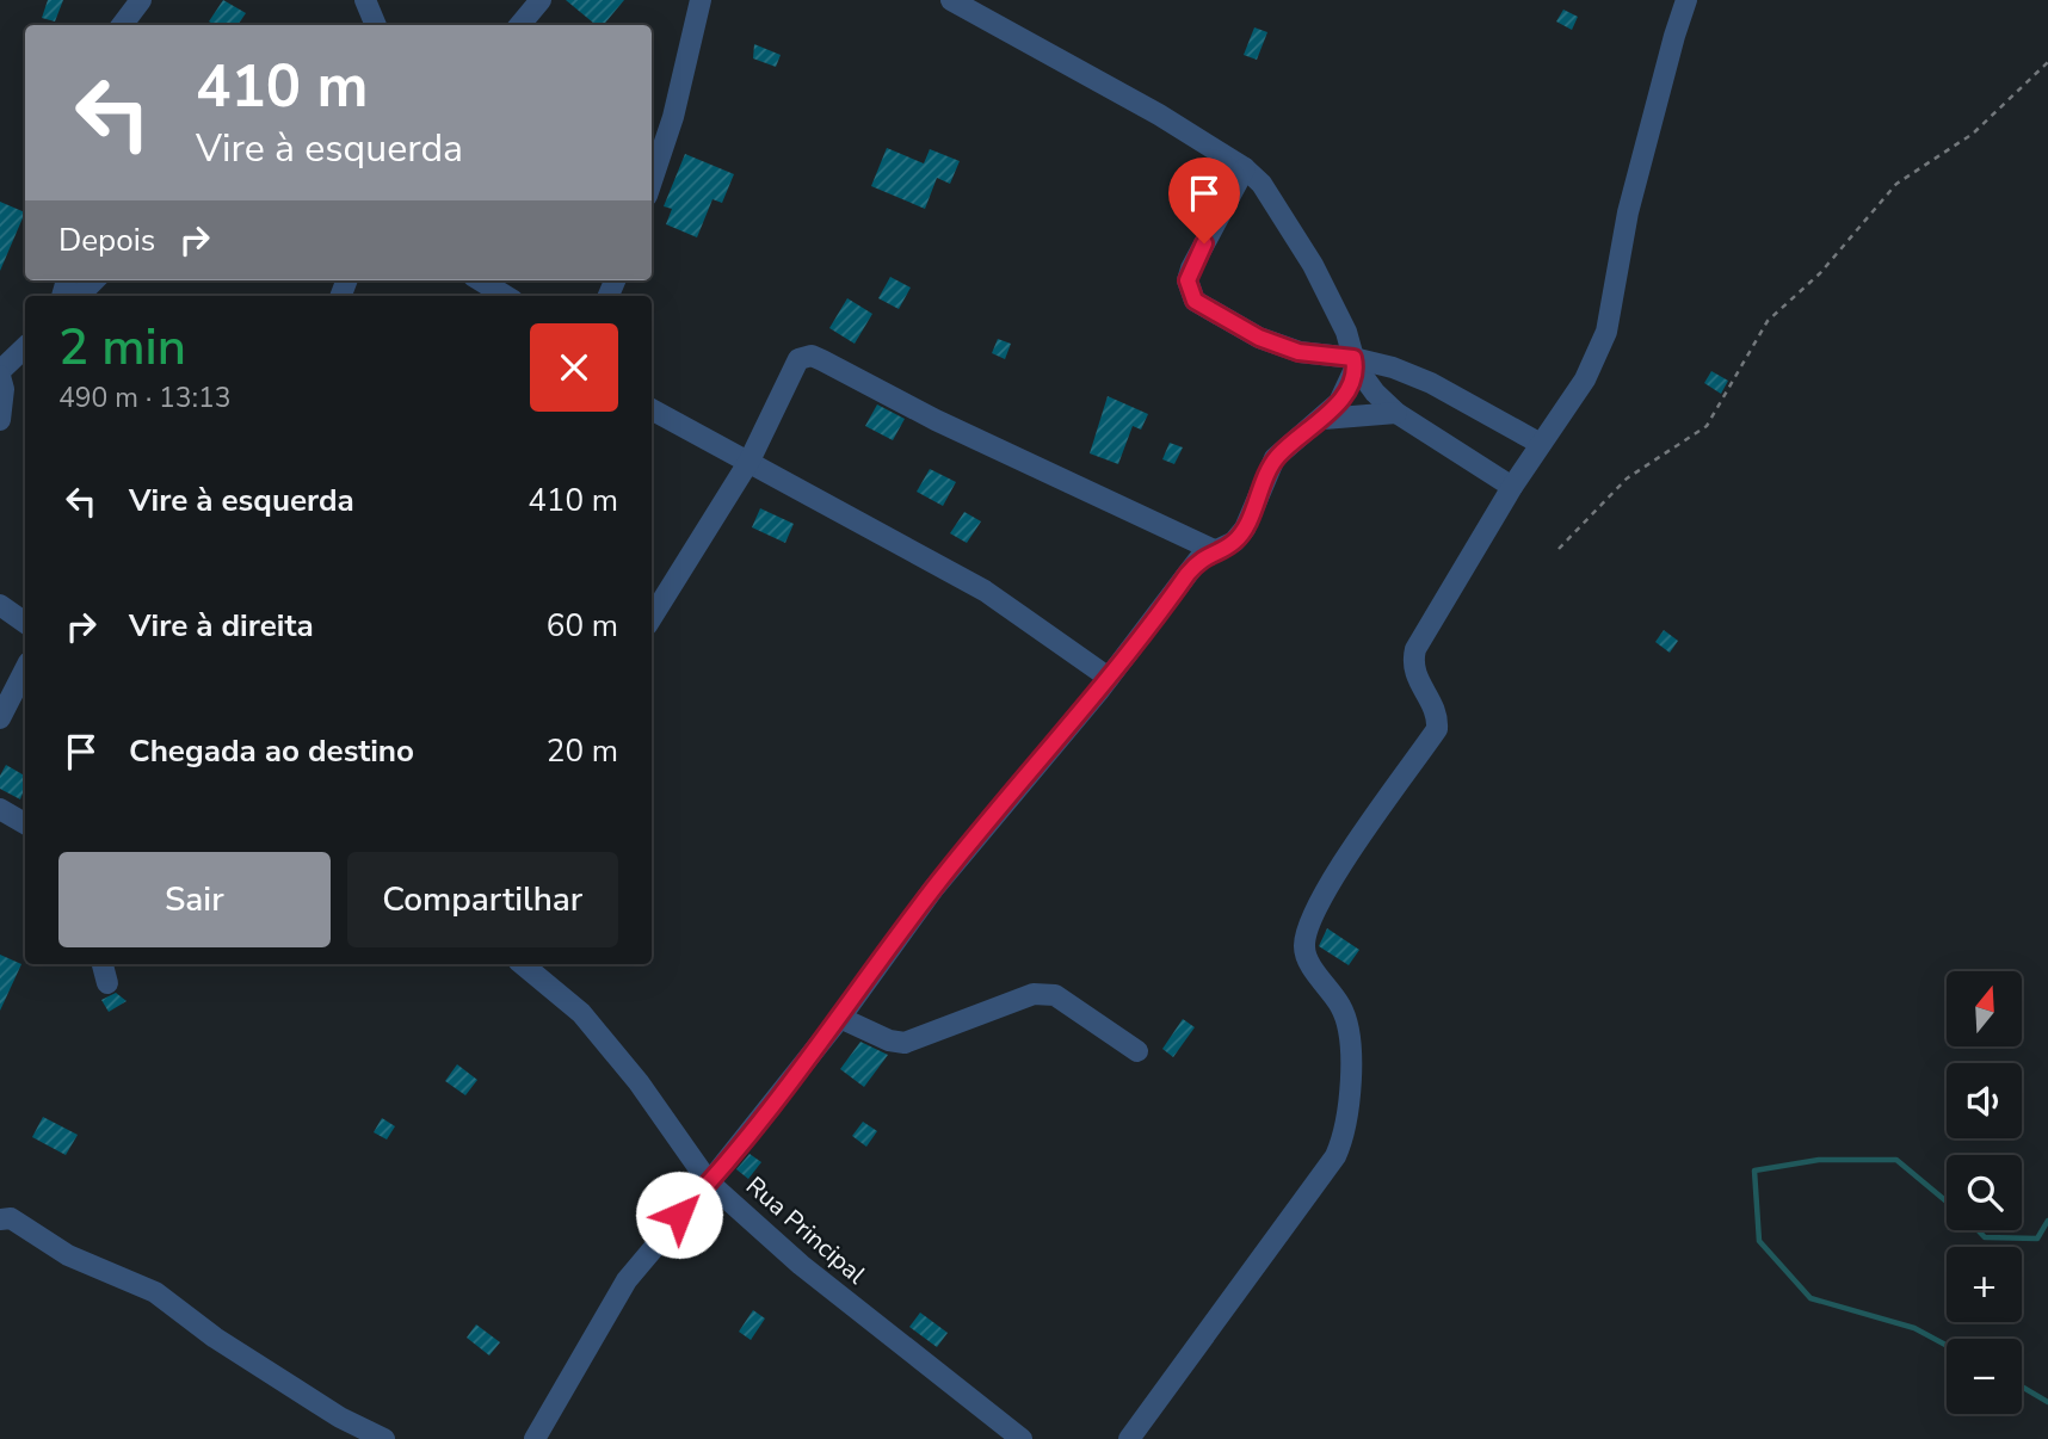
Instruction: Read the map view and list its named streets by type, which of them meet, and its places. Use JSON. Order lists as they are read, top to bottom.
{
  "streets": {
    "street": ["Rua Principal"]
  },
  "north": "top",
  "page": {
    "turn": ["410 m", "Vire à esquerda"],
    "then": "Depois",
    "heading": ["2 min", "490 m · 13:13"],
    "list": [
      {
        "name": "Vire à esquerda",
        "value": "410 m"
      },
      {
        "name": "Vire à direita",
        "value": "60 m"
      },
      {
        "name": "Chegada ao destino",
        "value": "20 m"
      }
    ],
    "buttons": ["Sair", "Compartilhar"],
    "map_buttons": ["+", "−"]
  }
}
